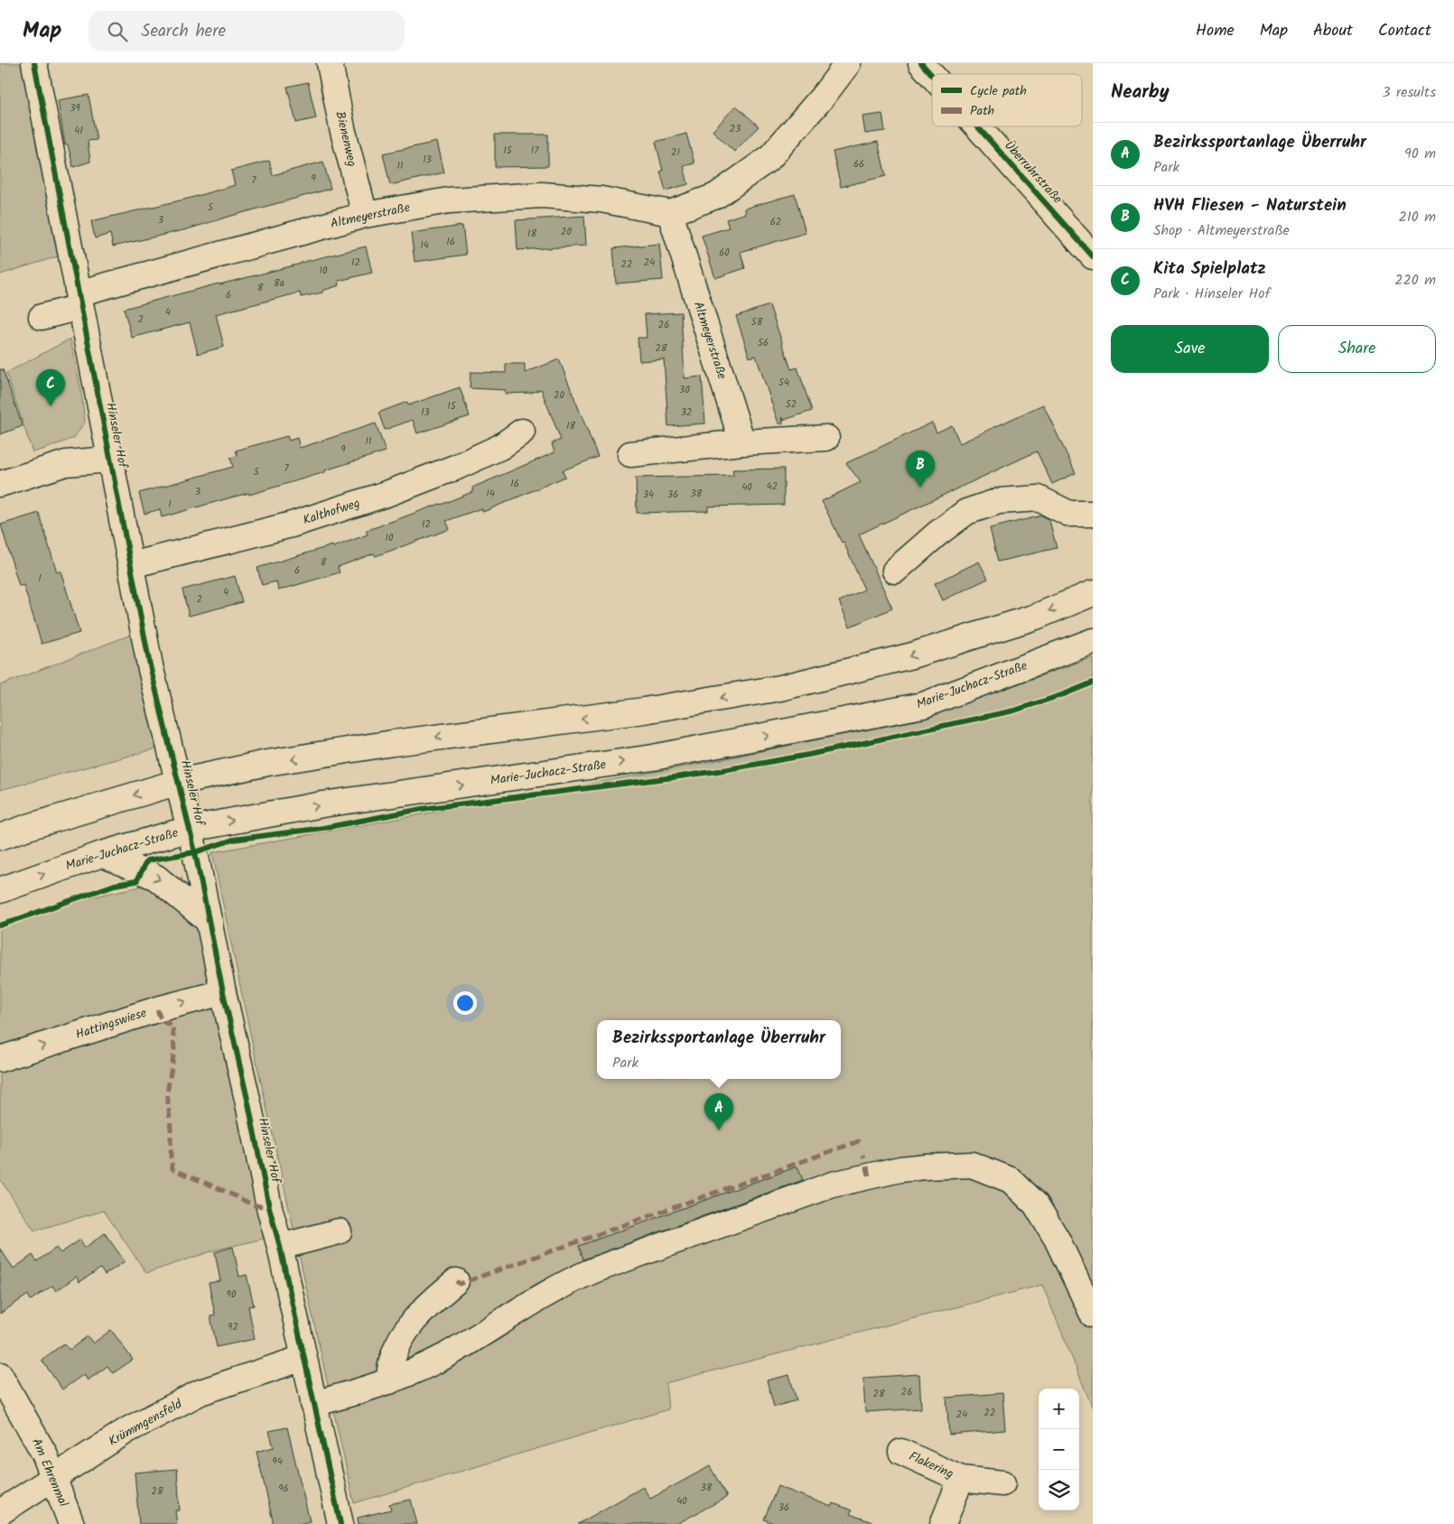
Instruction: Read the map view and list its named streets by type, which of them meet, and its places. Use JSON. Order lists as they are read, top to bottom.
{
  "streets": {
    "street": [
      "Bienenweg",
      "Überruhrstraße",
      "Altmeyerstraße",
      "Hinseler Hof",
      "Kalthofweg",
      "Marie-Juchacz-Straße",
      "Hattingswiese",
      "Krümmgensfeld",
      "Flakering",
      "Am Ehrenmal"
    ]
  },
  "crossings": [
    ["Bienenweg", "Altmeyerstraße"],
    ["Altmeyerstraße", "Hinseler Hof"],
    ["Hinseler Hof", "Kalthofweg"],
    ["Hinseler Hof", "Marie-Juchacz-Straße"],
    ["Hinseler Hof", "Hattingswiese"],
    ["Hinseler Hof", "Krümmgensfeld"],
    ["Krümmgensfeld", "Am Ehrenmal"]
  ],
  "house_numbers": [
    "39",
    "23",
    "41",
    "15",
    "17",
    "21",
    "13",
    "66",
    "11",
    "9",
    "7",
    "5",
    "3",
    "62",
    "20",
    "18",
    "16",
    "14",
    "60",
    "12",
    "24",
    "22",
    "10",
    "8a",
    "8",
    "6",
    "4",
    "2",
    "58",
    "26",
    "56",
    "28",
    "54",
    "30",
    "20",
    "52",
    "15",
    "13",
    "32",
    "18",
    "11",
    "9",
    "7",
    "5",
    "16",
    "42",
    "40",
    "3",
    "14",
    "38",
    "34",
    "36",
    "1",
    "12",
    "10",
    "8",
    "6",
    "1",
    "4",
    "2",
    "90",
    "92",
    "26",
    "28",
    "22",
    "24",
    "94",
    "38",
    "96",
    "28",
    "40",
    "36"
  ],
  "legend": ["Cycle path", "Path"],
  "page": {
    "header": "Map",
    "search": "Search here",
    "nav": [
      "Home",
      "Map",
      "About",
      "Contact"
    ],
    "heading": ["Nearby", "3 results"],
    "list": [
      {
        "mark": "A",
        "name": "Bezirkssportanlage Überruhr",
        "note": "Park",
        "value": "90 m"
      },
      {
        "mark": "B",
        "name": "HVH Fliesen - Naturstein",
        "note": "Shop · Altmeyerstraße",
        "value": "210 m"
      },
      {
        "mark": "C",
        "name": "Kita Spielplatz",
        "note": "Park · Hinseler Hof",
        "value": "220 m"
      }
    ],
    "buttons": ["Save", "Share"],
    "pins": ["C", "B", "A"],
    "popup": ["Bezirkssportanlage Überruhr", "Park"],
    "map_buttons": ["+", "−"]
  }
}
